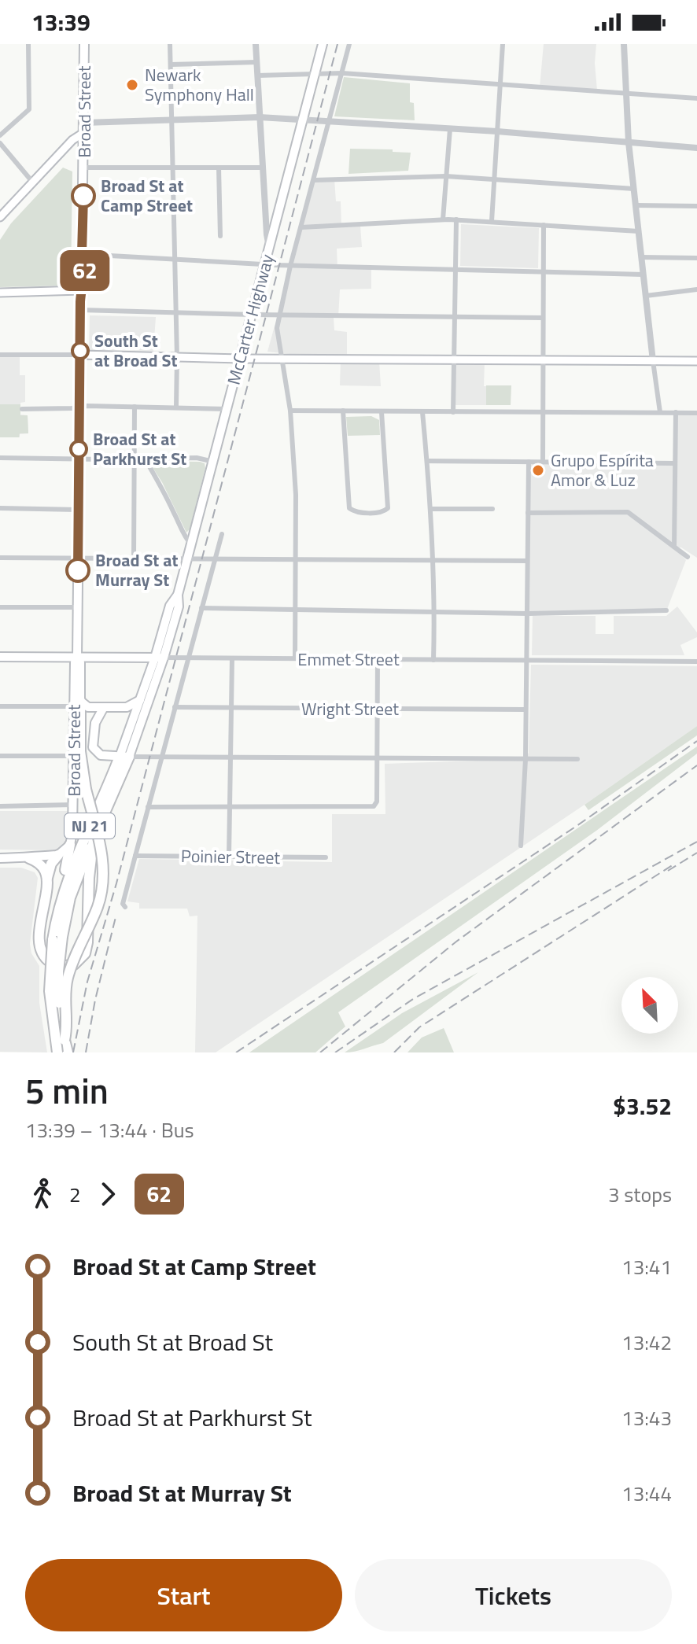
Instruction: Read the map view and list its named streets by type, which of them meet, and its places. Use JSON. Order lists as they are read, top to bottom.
{
  "streets": {
    "highway": ["McCarter Highway", "NJ 21"],
    "main road": ["Broad Street", "Emmet Street"],
    "street": ["Wright Street", "Poinier Street"]
  },
  "crossings": [
    ["Broad Street", "Emmet Street"],
    ["McCarter Highway", "Emmet Street"]
  ],
  "places": [
    "Newark Symphony Hall",
    "Broad St at Camp Street",
    "South St at Broad St",
    "Broad St at Parkhurst St",
    "Grupo Espírita Amor & Luz",
    "Broad St at Murray St"
  ],
  "lines": ["bus line 62"],
  "north": "top left",
  "page": {
    "status": "13:39",
    "on_map": "62",
    "heading": ["5 min", "13:39 – 13:44 · Bus", "$3.52"],
    "legs": ["2", "62", "3 stops"],
    "list": [
      {
        "name": "Broad St at Camp Street",
        "value": "13:41"
      },
      {
        "name": "South St at Broad St",
        "value": "13:42"
      },
      {
        "name": "Broad St at Parkhurst St",
        "value": "13:43"
      },
      {
        "name": "Broad St at Murray St",
        "value": "13:44"
      }
    ],
    "buttons": ["Start", "Tickets"]
  }
}
